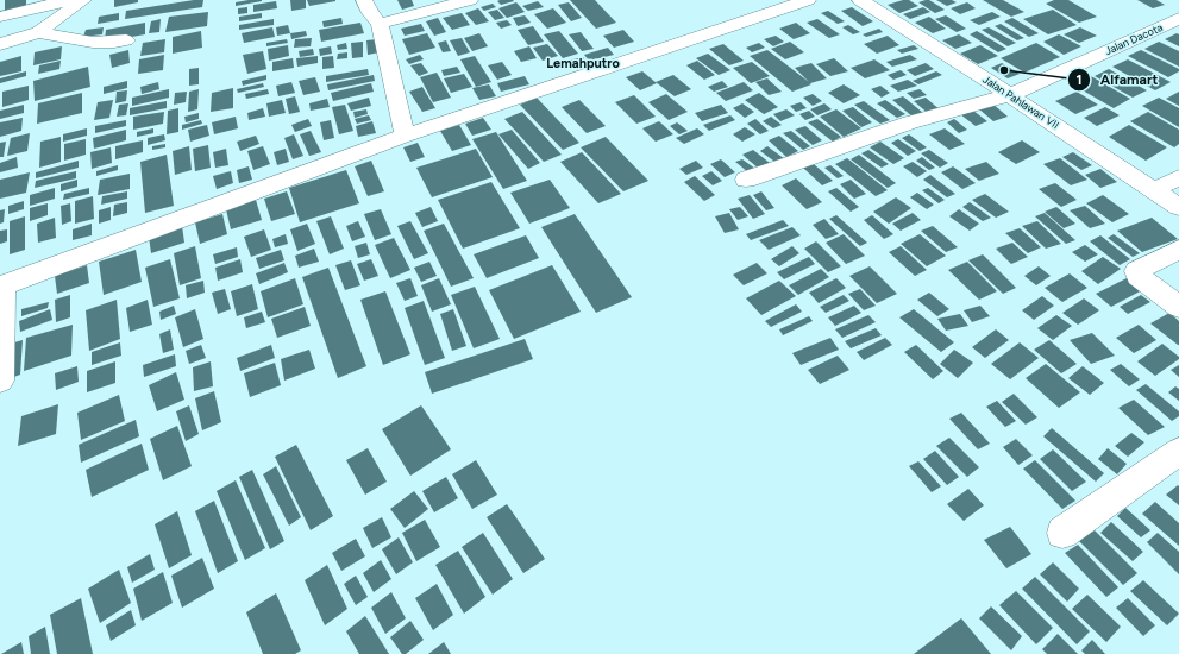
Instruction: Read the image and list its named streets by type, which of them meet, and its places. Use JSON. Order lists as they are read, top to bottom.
{
  "streets": {
    "street": ["Jalan Dacota", "Jalan Pahlawan VII"]
  },
  "crossings": [
    ["Jalan Dacota", "Jalan Pahlawan VII"]
  ],
  "districts": ["Lemahputro"],
  "places": ["Alfamart"]
}
